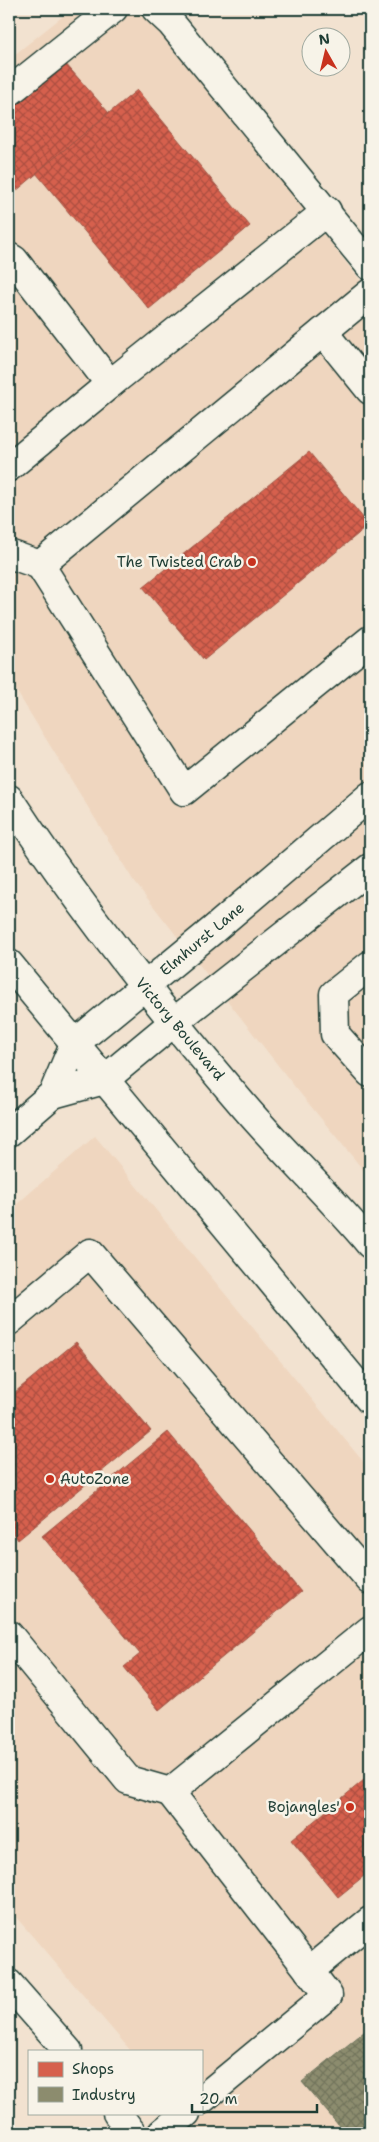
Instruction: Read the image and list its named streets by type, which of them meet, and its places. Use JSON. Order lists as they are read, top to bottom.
{
  "streets": {
    "main road": ["Elmhurst Lane", "Victory Boulevard"]
  },
  "crossings": [
    ["Elmhurst Lane", "Victory Boulevard"]
  ],
  "places": ["The Twisted Crab", "AutoZone", "Bojangles'"],
  "legend": ["Shops", "Industry"],
  "scale_bar": "20 m",
  "north": "top"
}
